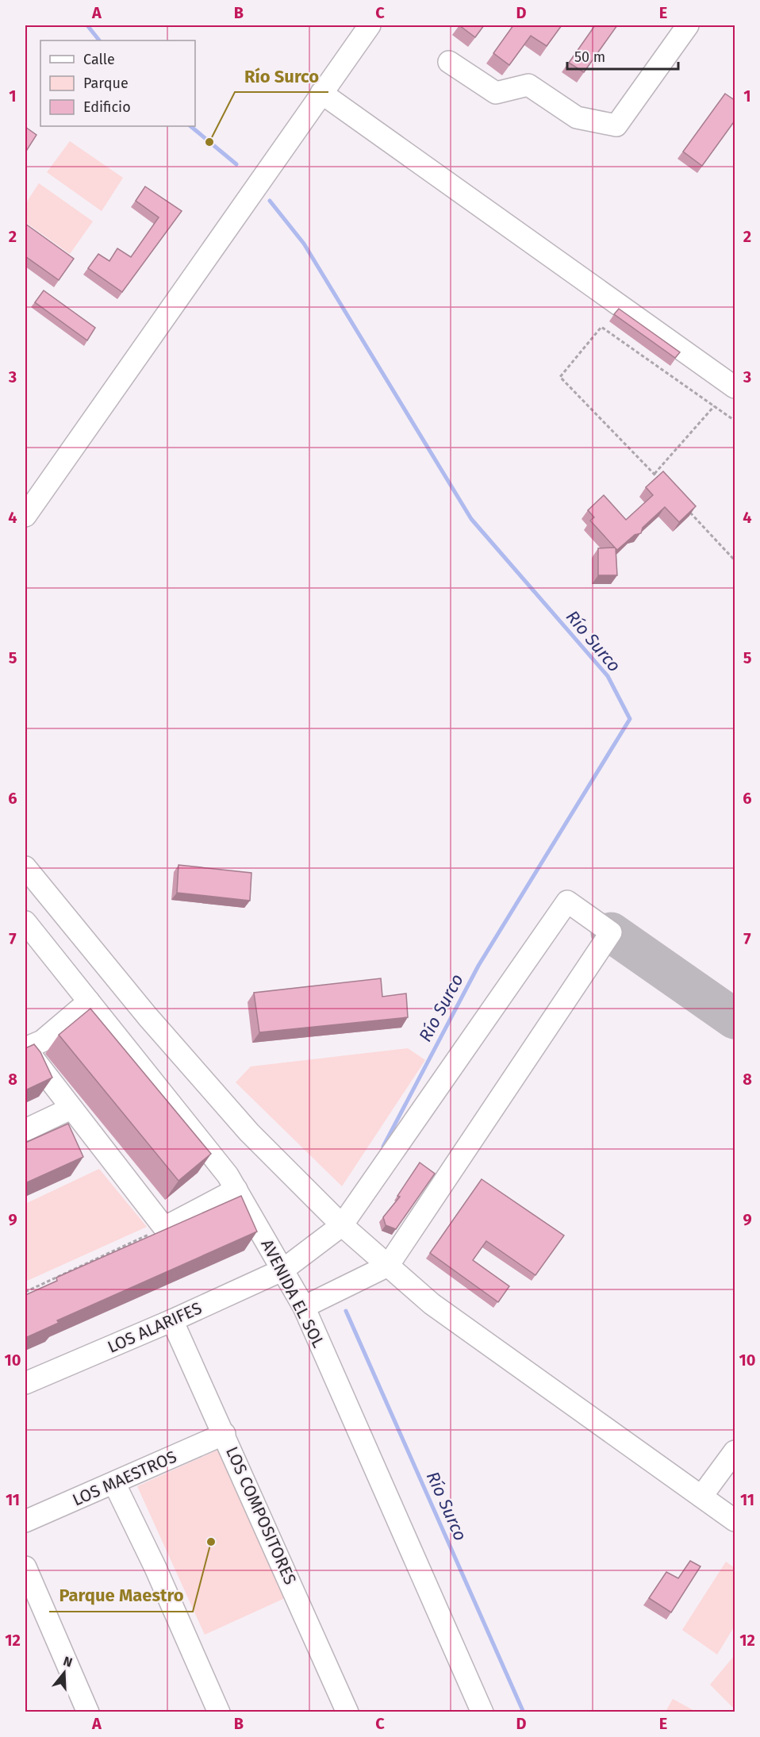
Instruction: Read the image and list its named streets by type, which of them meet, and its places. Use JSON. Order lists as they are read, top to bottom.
{
  "streets": {
    "street": [
      "AVENIDA EL SOL",
      "LOS ALARIFES",
      "LOS MAESTROS",
      "LOS COMPOSITORES"
    ]
  },
  "crossings": [
    ["AVENIDA EL SOL", "LOS ALARIFES"],
    ["LOS ALARIFES", "LOS COMPOSITORES"],
    ["LOS MAESTROS", "LOS COMPOSITORES"]
  ],
  "water": ["Río Surco"],
  "places": ["Río Surco", "Parque Maestro"],
  "legend": ["Calle", "Parque", "Edificio"],
  "scale_bar": "50 m",
  "north": "top",
  "grid": {
    "columns": [
      "A",
      "B",
      "C",
      "D",
      "E"
    ],
    "rows": [
      "1",
      "2",
      "3",
      "4",
      "5",
      "6",
      "7",
      "8",
      "9",
      "10",
      "11",
      "12"
    ]
  }
}
